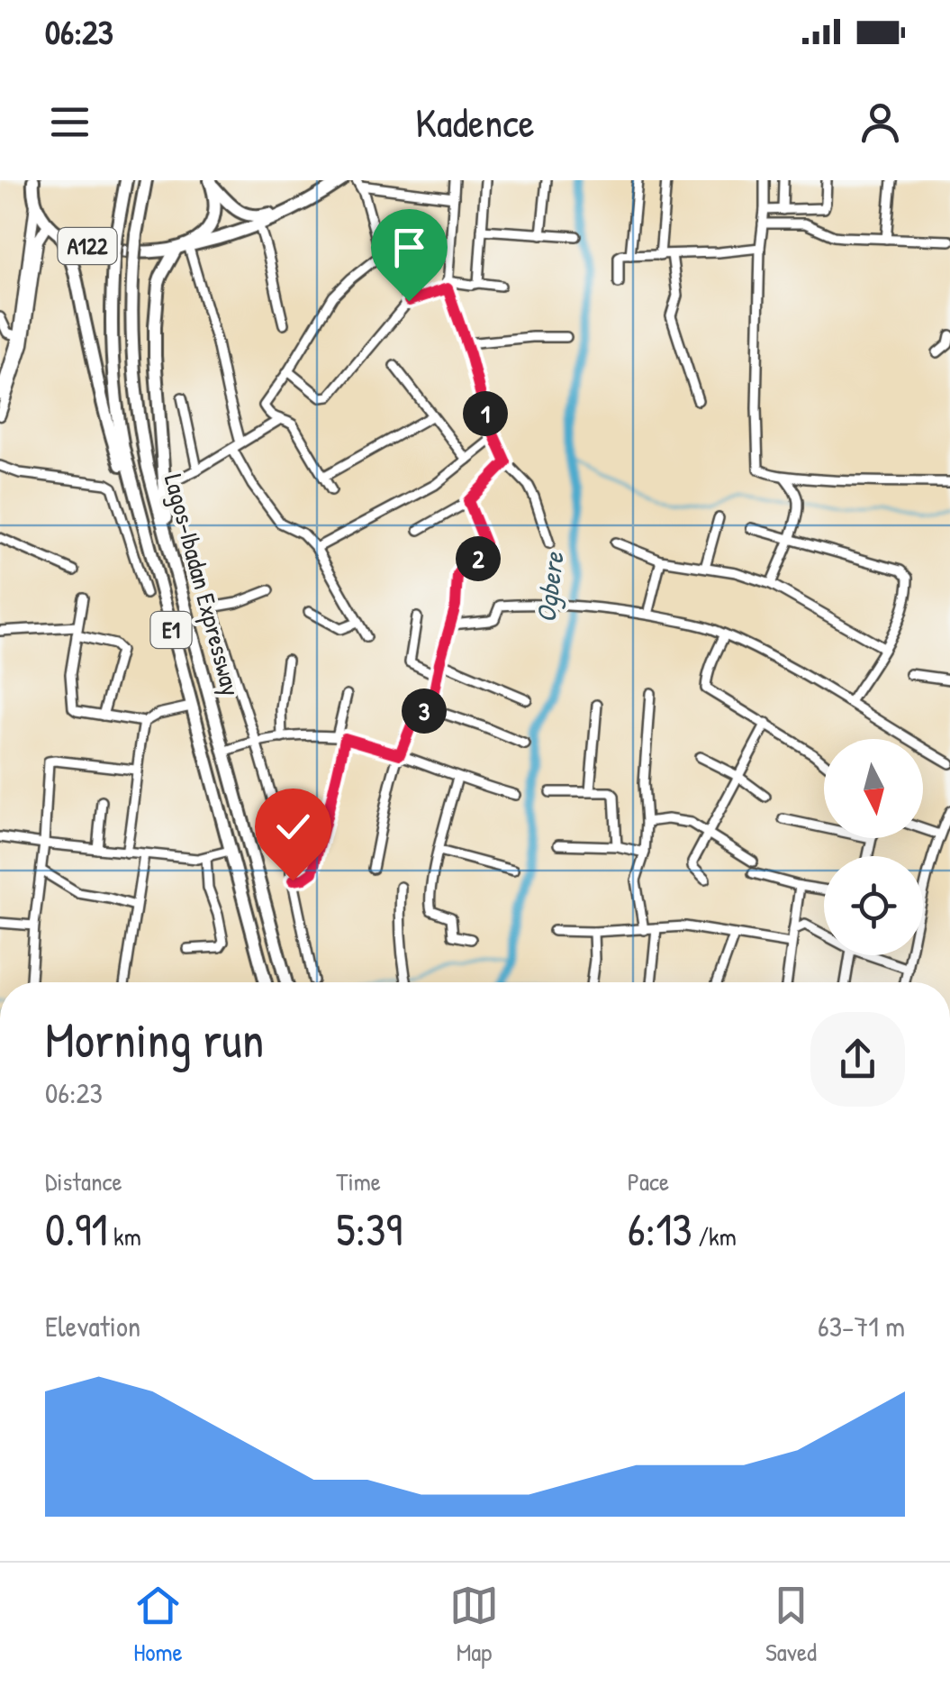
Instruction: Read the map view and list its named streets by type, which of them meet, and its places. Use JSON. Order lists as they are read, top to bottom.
{
  "streets": {
    "highway": ["A122", "Lagos-Ibadan Expressway", "E1"]
  },
  "water": ["Ogbere"],
  "north": "bottom",
  "page": {
    "status": "06:23",
    "header": "Kadence",
    "pins": ["1", "2", "3"],
    "heading": ["Morning run", "06:23"],
    "stats": [
      ["Distance", "0.91 km"],
      ["Time", "5:39"],
      ["Pace", "6:13 /km"]
    ],
    "chart": ["Elevation", "63–71 m"],
    "tabs": ["Home", "Map", "Saved"]
  }
}
